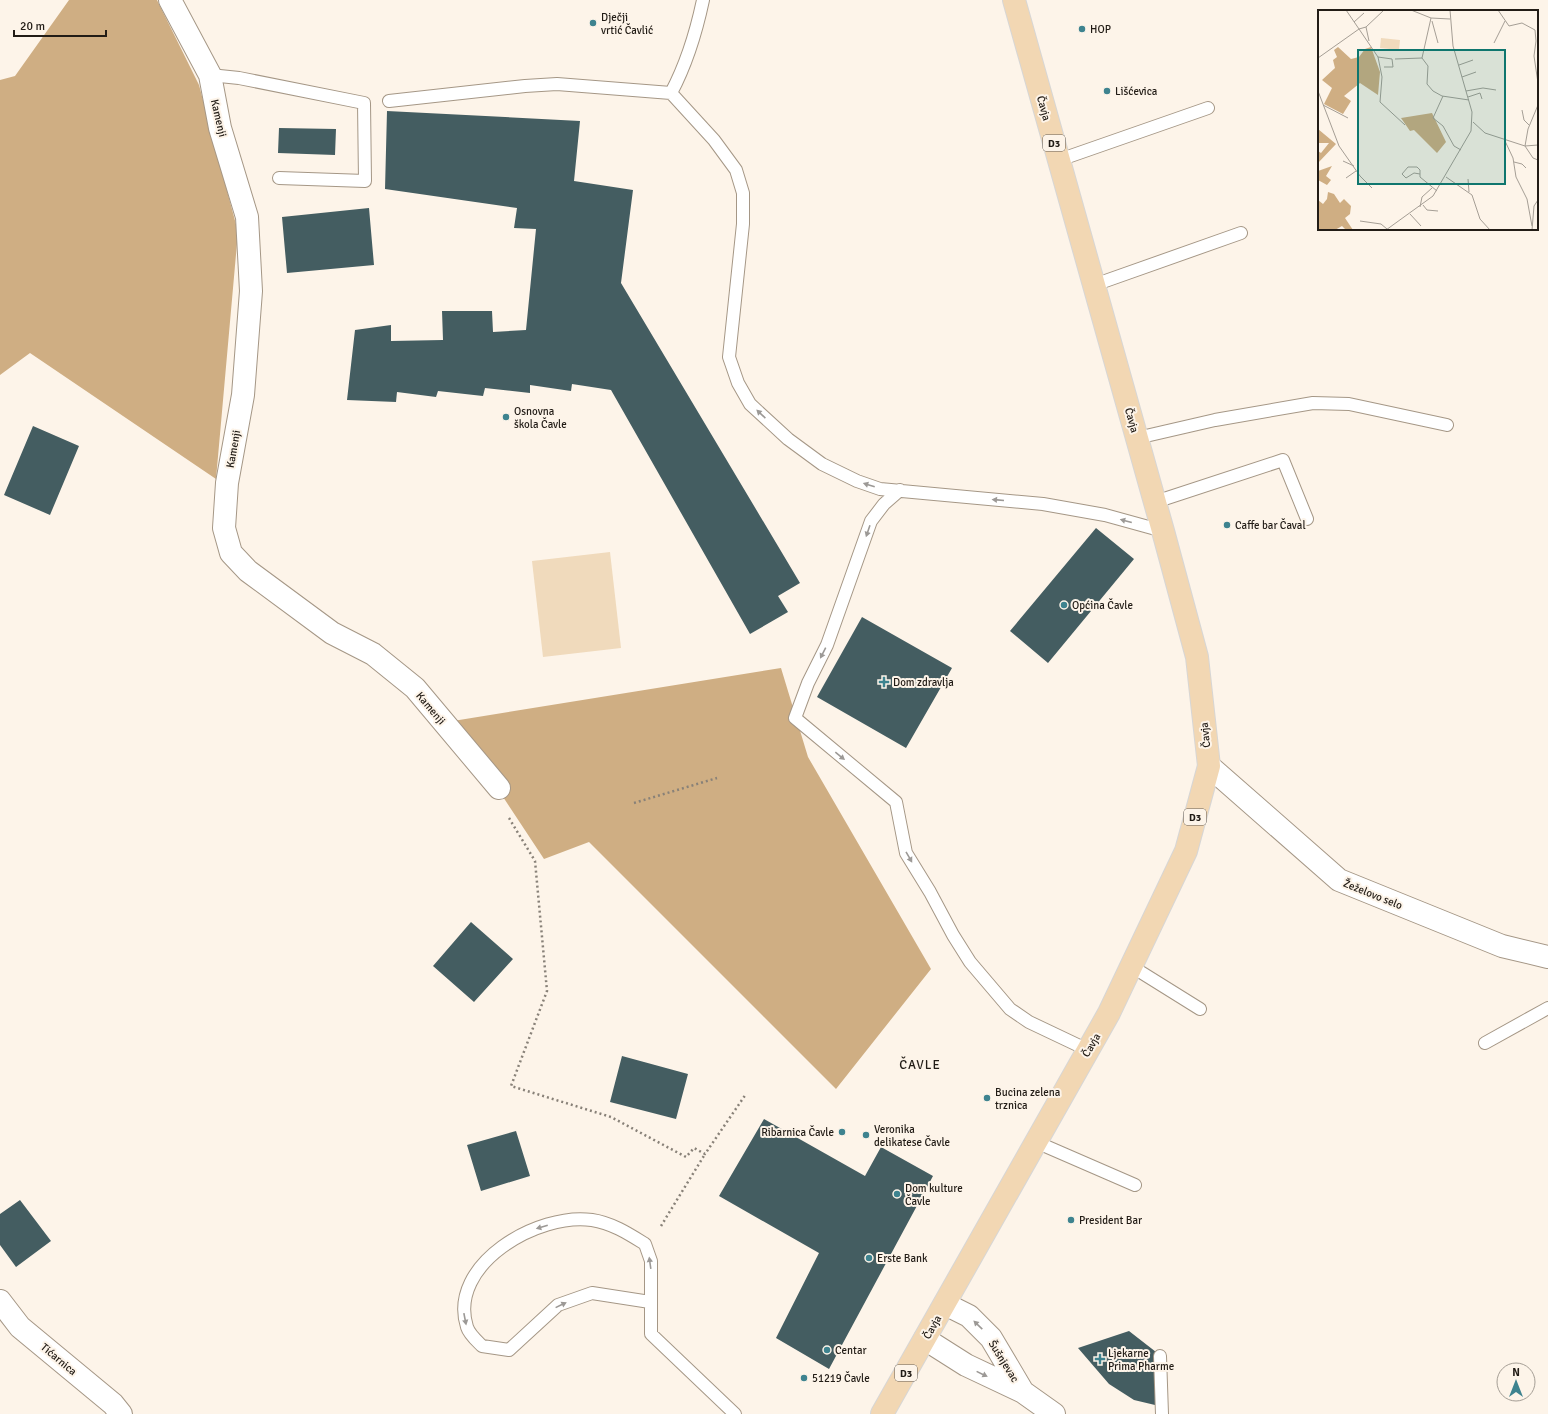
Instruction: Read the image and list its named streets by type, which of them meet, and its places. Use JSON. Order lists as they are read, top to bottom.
{
  "streets": {
    "main road": ["Čavja", "D3"],
    "street": [
      "Kamenji",
      "Žeželovo selo",
      "Tićarnica",
      "Šušnjevac"
    ]
  },
  "crossings": [
    ["Čavja", "Žeželovo selo"],
    ["Čavja", "Šušnjevac"]
  ],
  "districts": ["ČAVLE"],
  "places": {
    "other": [
      "Dječji vrtić Čavlić",
      "HOP",
      "Lišćevica",
      "Osnovna škola Čavle",
      "Caffe bar Čaval",
      "Općina Čavle",
      "Bucina zelena trznica",
      "Ribarnica Čavle",
      "Veronika delikatese Čavle",
      "Dom kulture Čavle",
      "President Bar",
      "Erste Bank",
      "Centar",
      "51219 Čavle"
    ],
    "health": ["Dom zdravlja", "Ljekarne Prima Pharme"]
  },
  "scale_bar": "20 m",
  "north": "top"
}
